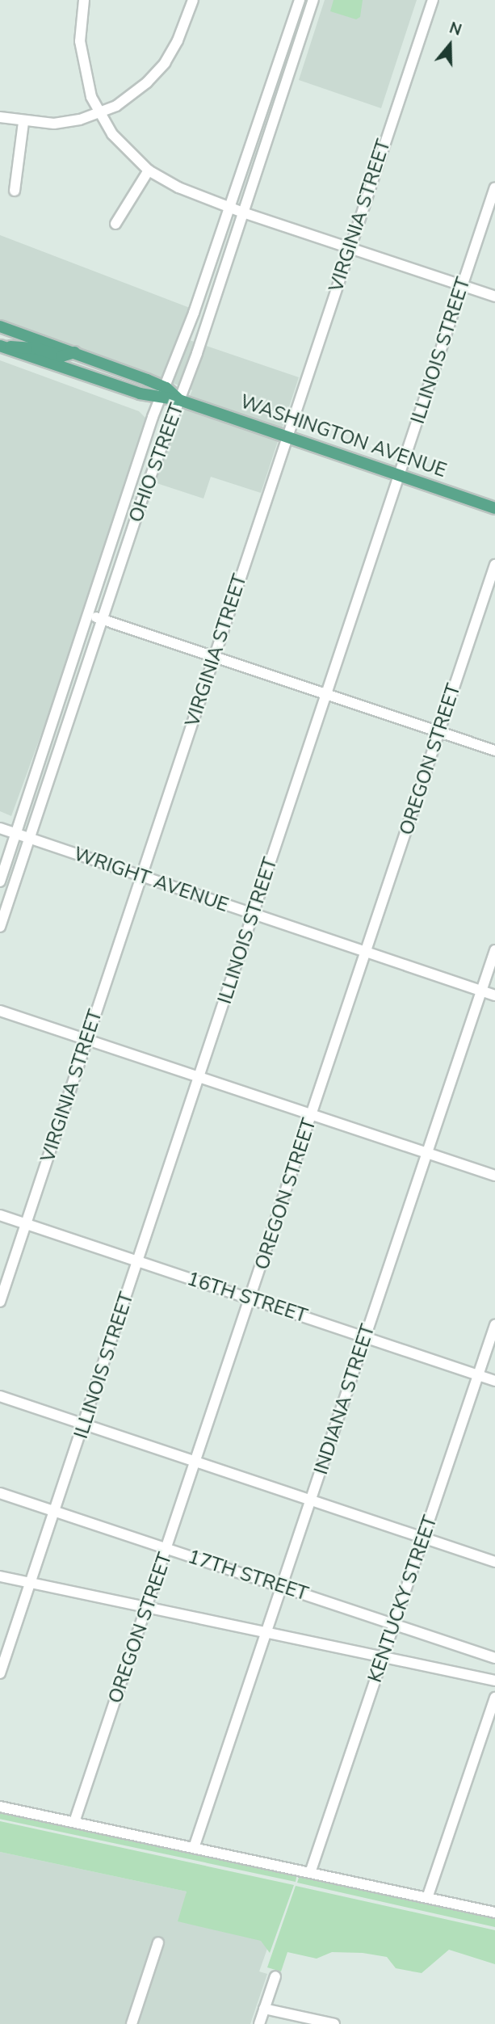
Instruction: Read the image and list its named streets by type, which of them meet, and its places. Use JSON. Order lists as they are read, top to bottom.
{
  "streets": {
    "main road": ["WASHINGTON AVENUE"],
    "street": [
      "VIRGINIA STREET",
      "ILLINOIS STREET",
      "OHIO STREET",
      "OREGON STREET",
      "WRIGHT AVENUE",
      "16TH STREET",
      "INDIANA STREET",
      "17TH STREET",
      "KENTUCKY STREET"
    ]
  },
  "crossings": [
    ["VIRGINIA STREET", "WASHINGTON AVENUE"],
    ["VIRGINIA STREET", "WRIGHT AVENUE"],
    ["VIRGINIA STREET", "16TH STREET"],
    ["ILLINOIS STREET", "WASHINGTON AVENUE"],
    ["ILLINOIS STREET", "WRIGHT AVENUE"],
    ["ILLINOIS STREET", "16TH STREET"],
    ["ILLINOIS STREET", "17TH STREET"],
    ["WASHINGTON AVENUE", "OHIO STREET"],
    ["OHIO STREET", "WRIGHT AVENUE"],
    ["OREGON STREET", "WRIGHT AVENUE"],
    ["OREGON STREET", "16TH STREET"],
    ["OREGON STREET", "17TH STREET"],
    ["WRIGHT AVENUE", "INDIANA STREET"],
    ["16TH STREET", "INDIANA STREET"],
    ["16TH STREET", "KENTUCKY STREET"],
    ["INDIANA STREET", "17TH STREET"],
    ["17TH STREET", "KENTUCKY STREET"]
  ],
  "north": "top"
}
